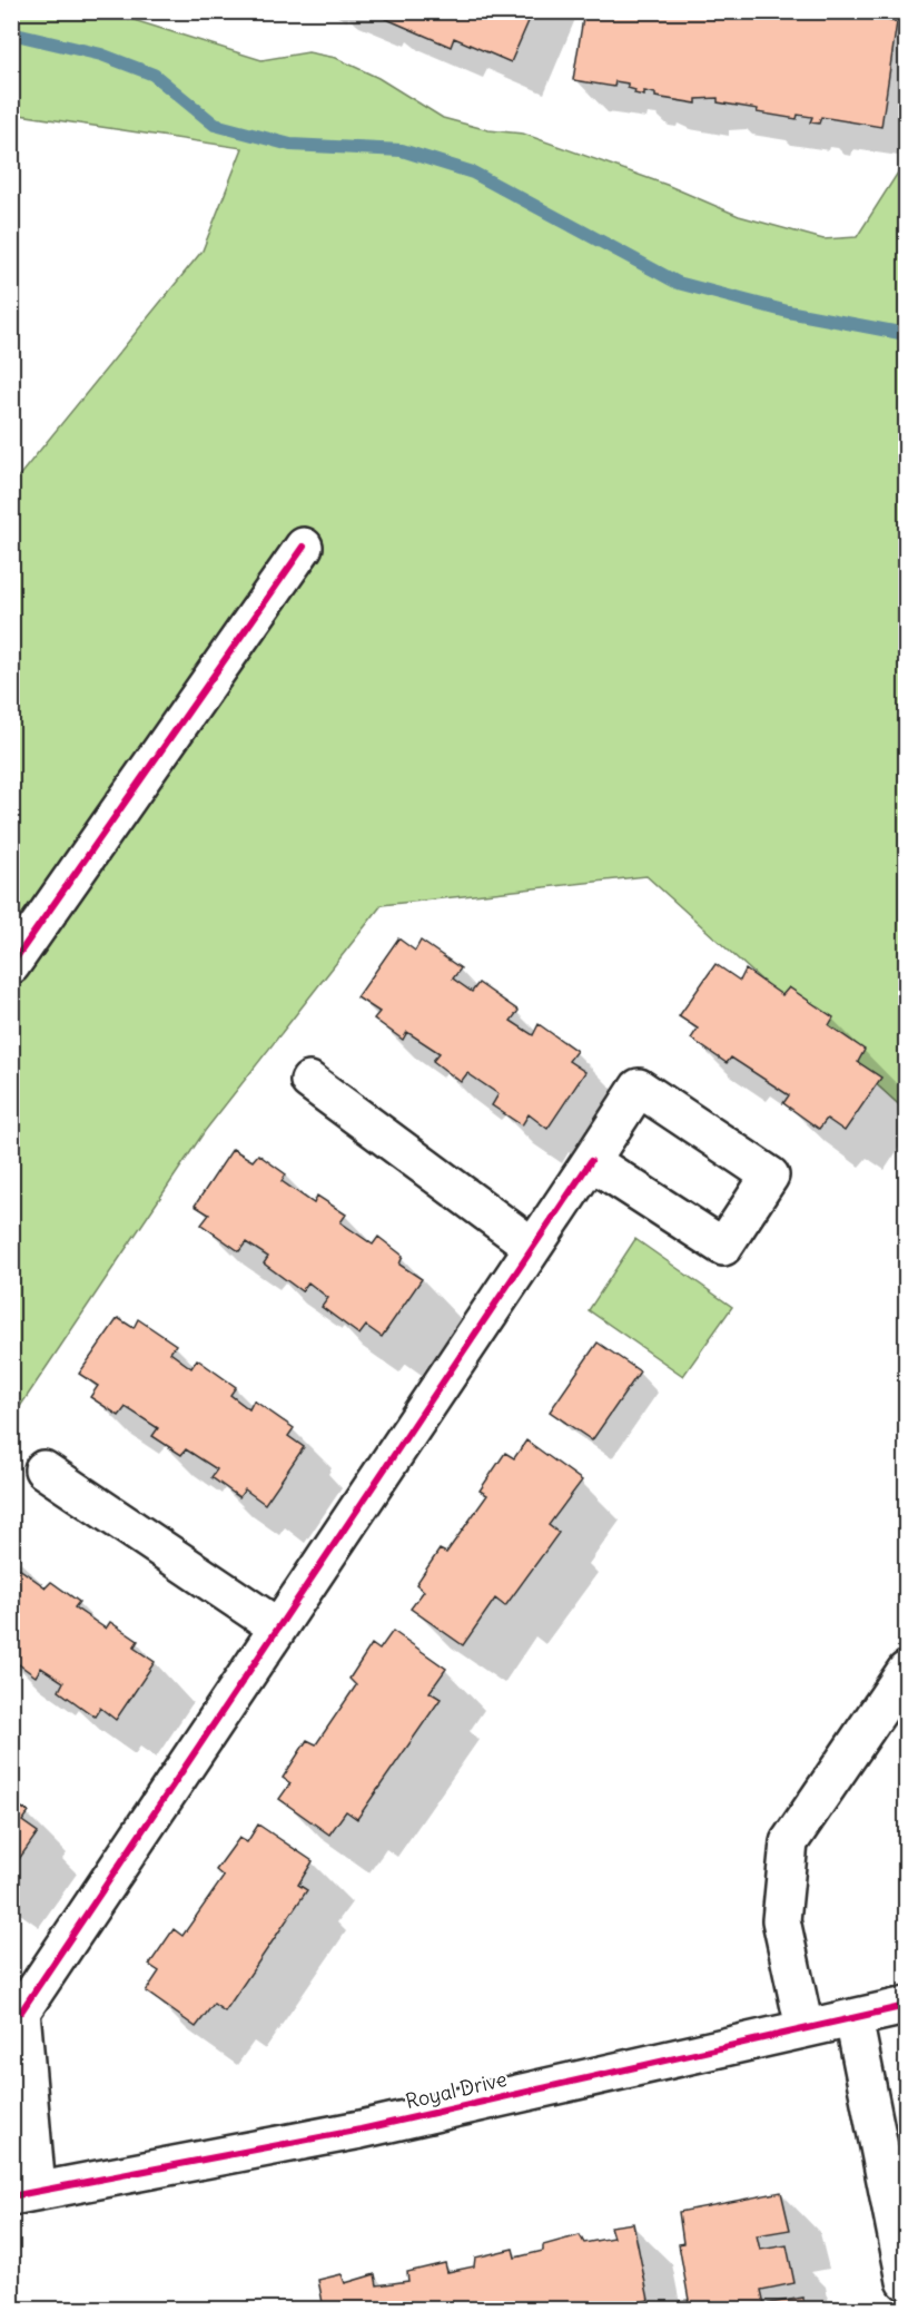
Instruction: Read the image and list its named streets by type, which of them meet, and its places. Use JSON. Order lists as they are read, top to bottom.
{
  "streets": {
    "street": ["Royal Drive"]
  }
}
